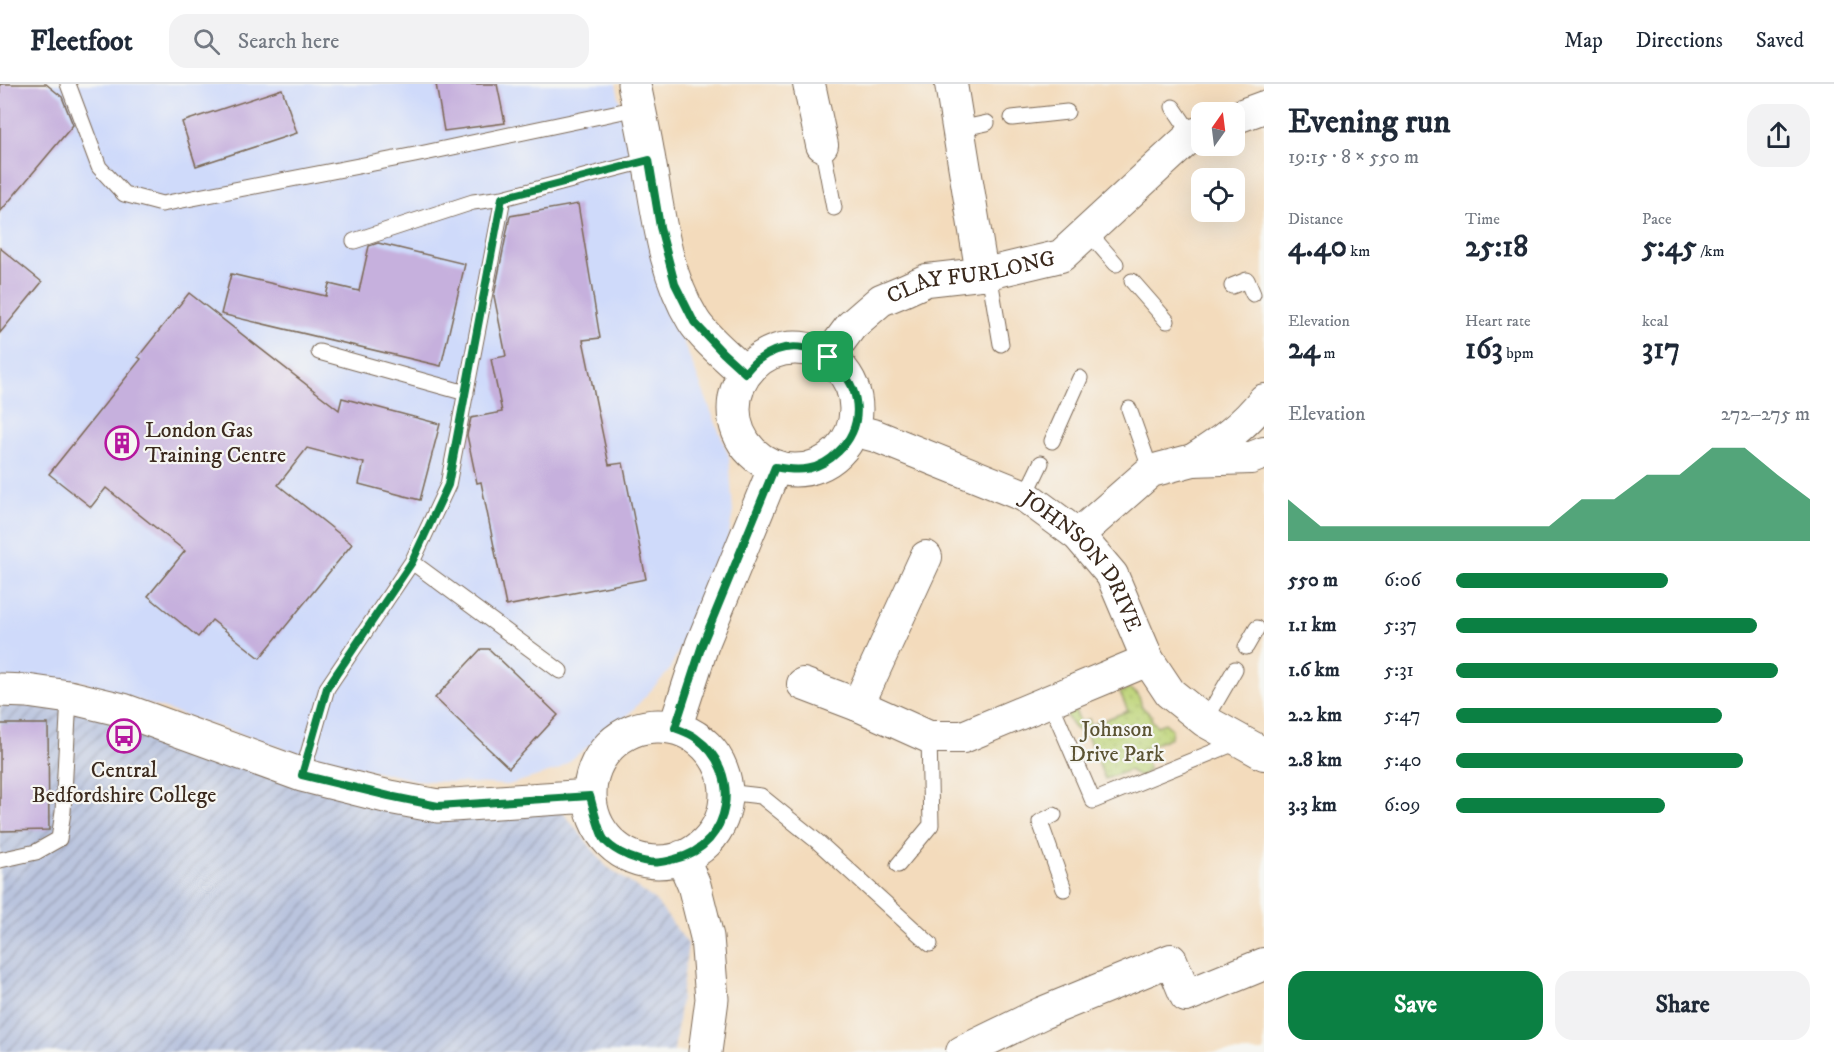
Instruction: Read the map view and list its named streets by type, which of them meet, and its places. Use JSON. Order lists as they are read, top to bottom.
{
  "streets": {
    "street": ["CLAY FURLONG", "JOHNSON DRIVE"]
  },
  "crossings": [
    ["CLAY FURLONG", "JOHNSON DRIVE"]
  ],
  "parks": ["Johnson Drive Park"],
  "places": {
    "building": ["London Gas Training Centre"],
    "bus stop": ["Central Bedfordshire College"]
  },
  "north": "top",
  "page": {
    "header": "Fleetfoot",
    "search": "Search here",
    "nav": ["Map", "Directions", "Saved"],
    "heading": ["Evening run", "19:15 · 8 × 550 m"],
    "stats": [
      ["Distance", "4.40 km"],
      ["Time", "25:18"],
      ["Pace", "5:45 /km"],
      ["Elevation", "24 m"],
      ["Heart rate", "163 bpm"],
      ["kcal", "317"]
    ],
    "chart": ["Elevation", "272–275 m"],
    "list": [
      {
        "name": "550 m",
        "note": "6:06"
      },
      {
        "name": "1.1 km",
        "note": "5:37"
      },
      {
        "name": "1.6 km",
        "note": "5:31"
      },
      {
        "name": "2.2 km",
        "note": "5:47"
      },
      {
        "name": "2.8 km",
        "note": "5:40"
      },
      {
        "name": "3.3 km",
        "note": "6:09"
      }
    ],
    "buttons": ["Save", "Share"]
  }
}
